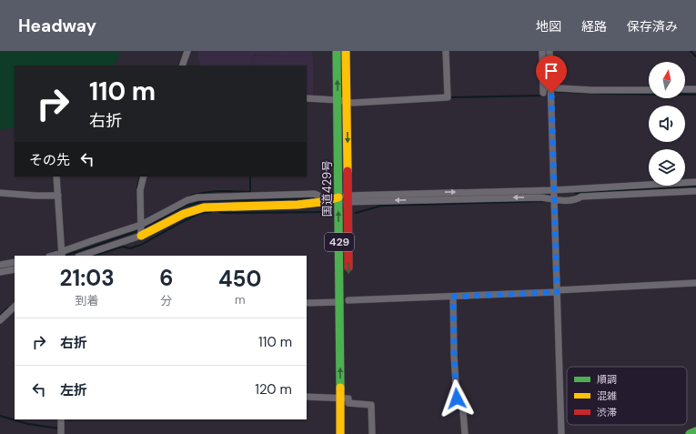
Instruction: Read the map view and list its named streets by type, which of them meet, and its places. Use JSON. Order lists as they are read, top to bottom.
{
  "streets": {
    "main road": ["国道429号", "429"]
  },
  "legend": ["順調", "混雑", "渋滞"],
  "north": "top",
  "page": {
    "header": "Headway",
    "nav": ["地図", "経路", "保存済み"],
    "turn": ["110 m", "右折"],
    "then": "その先",
    "eta": [
      "21:03",
      "到着",
      "6",
      "分",
      "450",
      "m"
    ],
    "list": [
      {
        "name": "右折",
        "value": "110 m"
      },
      {
        "name": "左折",
        "value": "120 m"
      }
    ]
  }
}
